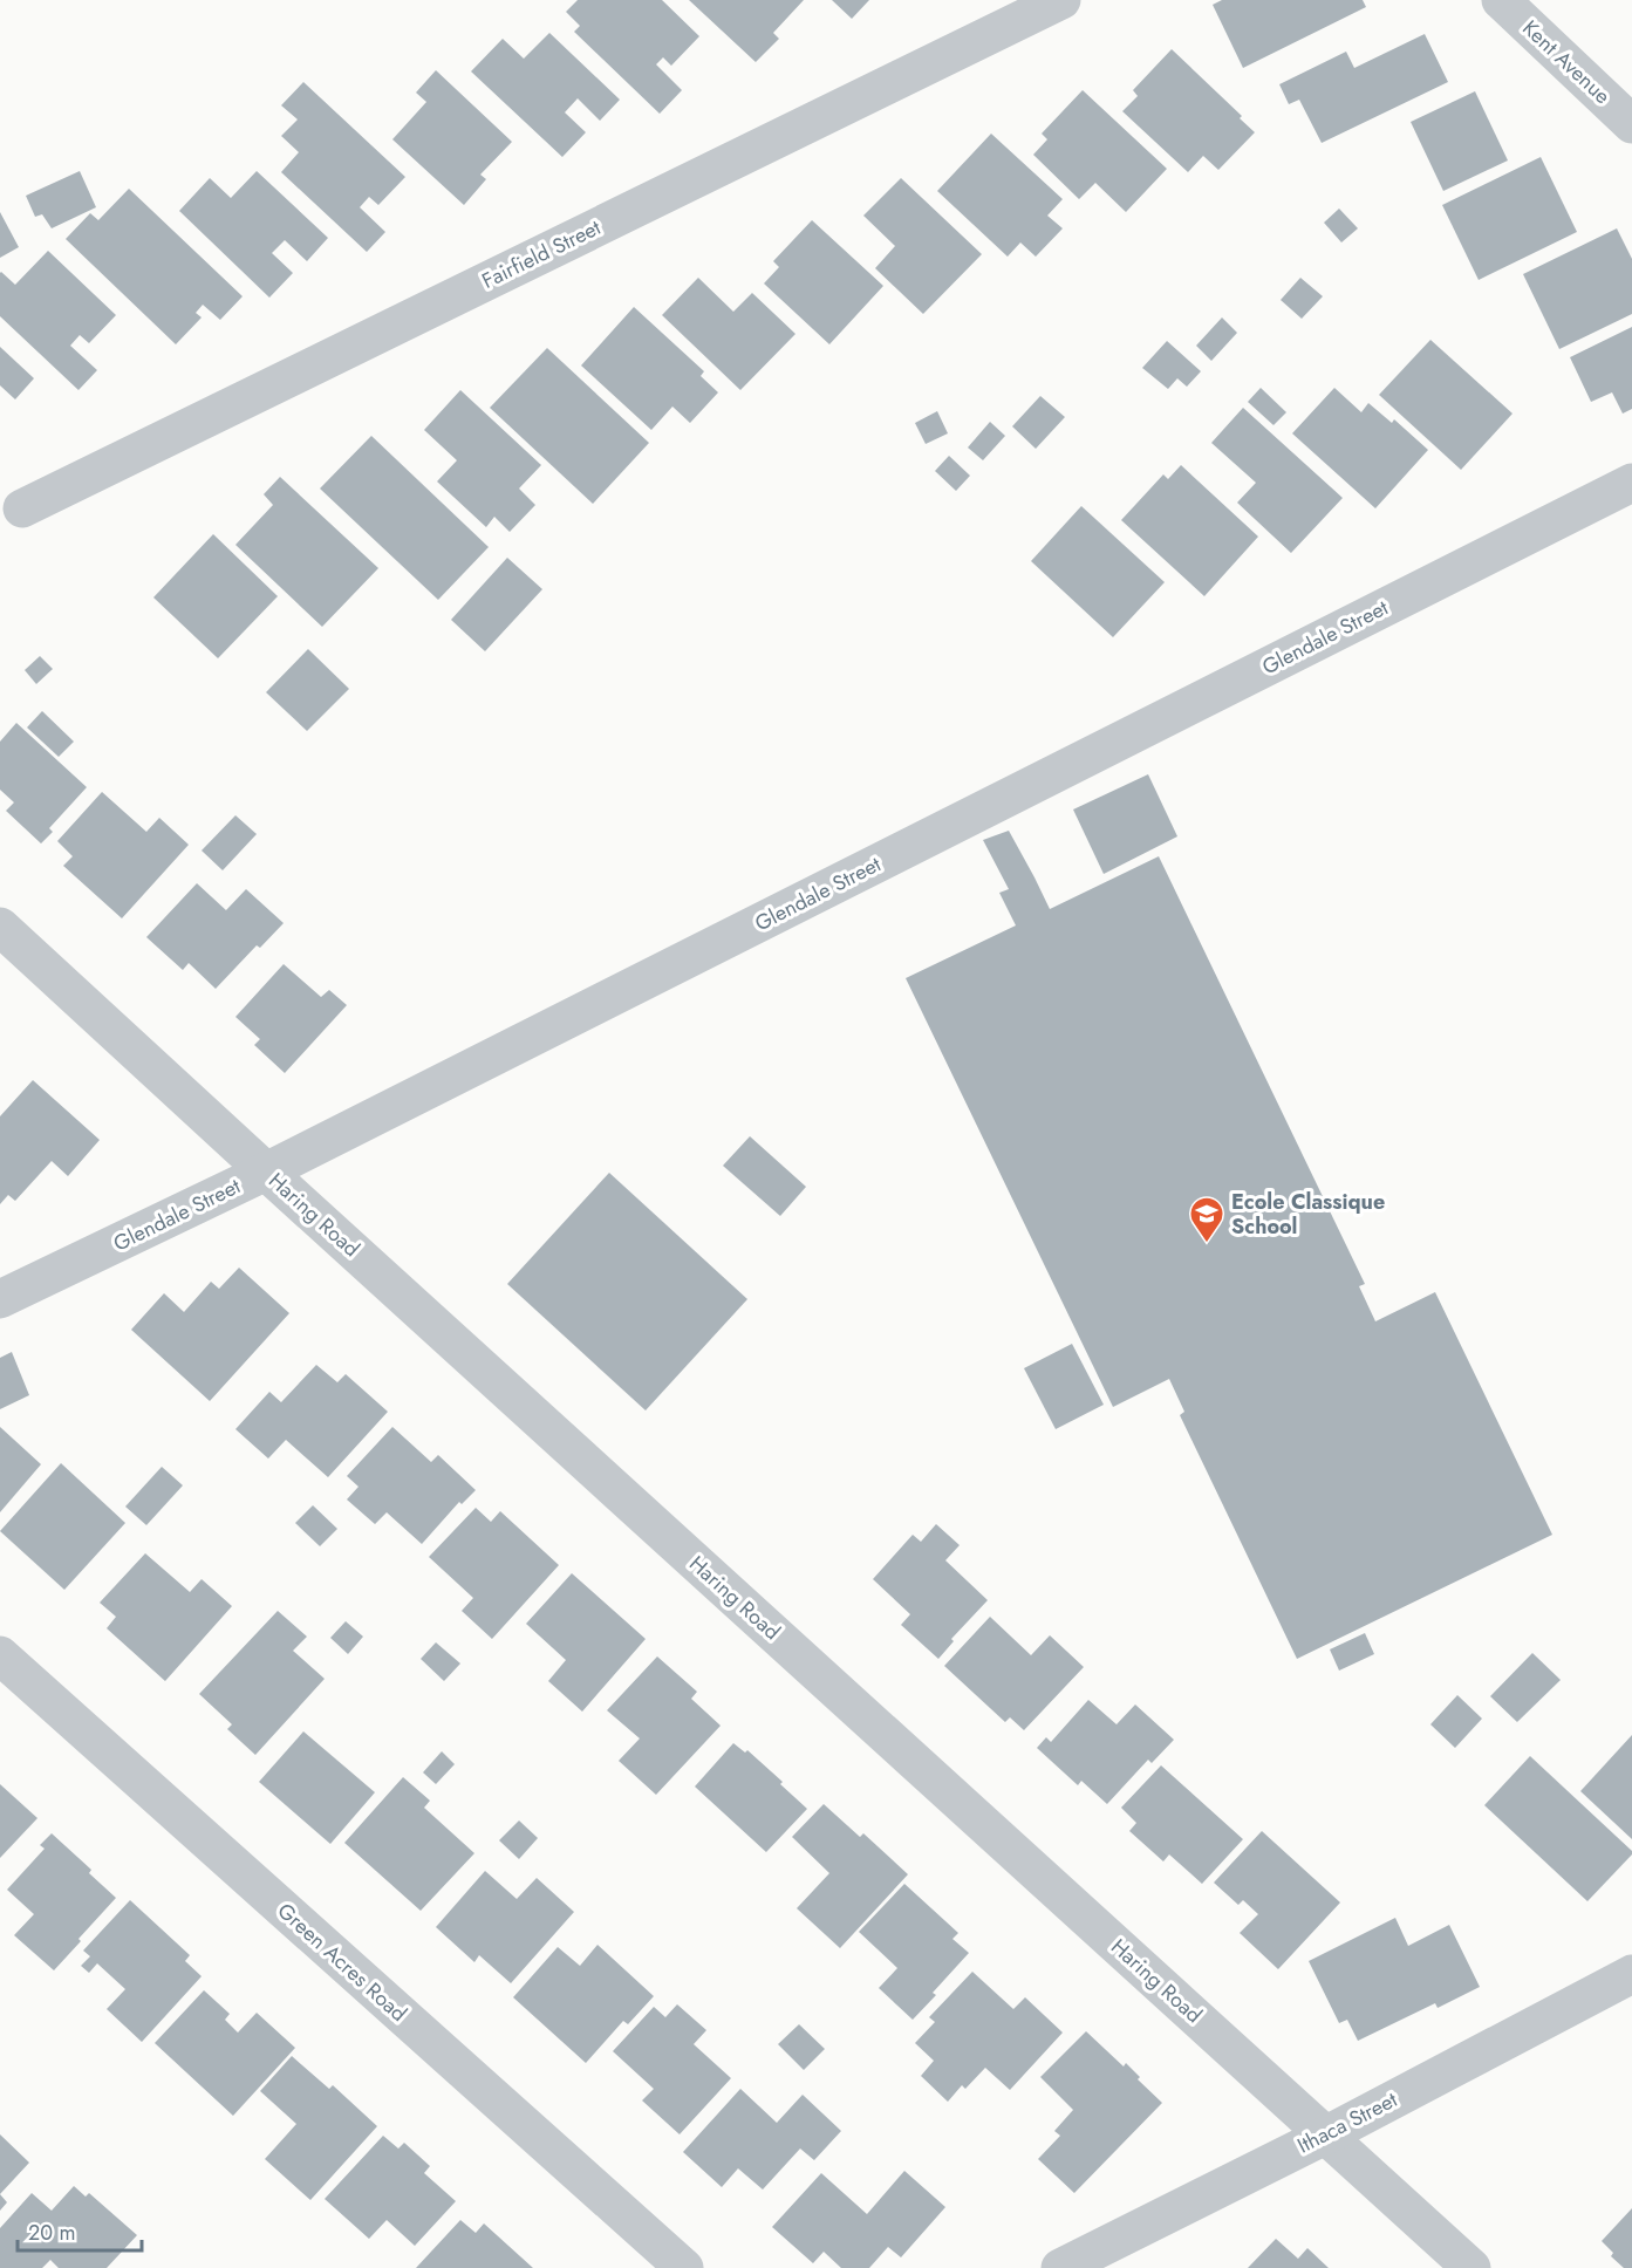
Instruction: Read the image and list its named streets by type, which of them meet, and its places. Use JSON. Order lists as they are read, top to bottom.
{
  "streets": {
    "street": [
      "Kent Avenue",
      "Fairfield Street",
      "Glendale Street",
      "Haring Road",
      "Green Acres Road",
      "Ithaca Street"
    ]
  },
  "crossings": [
    ["Glendale Street", "Haring Road"],
    ["Haring Road", "Ithaca Street"]
  ],
  "places": {
    "school or university": ["Ecole Classique School"]
  },
  "scale_bar": "20 m"
}
